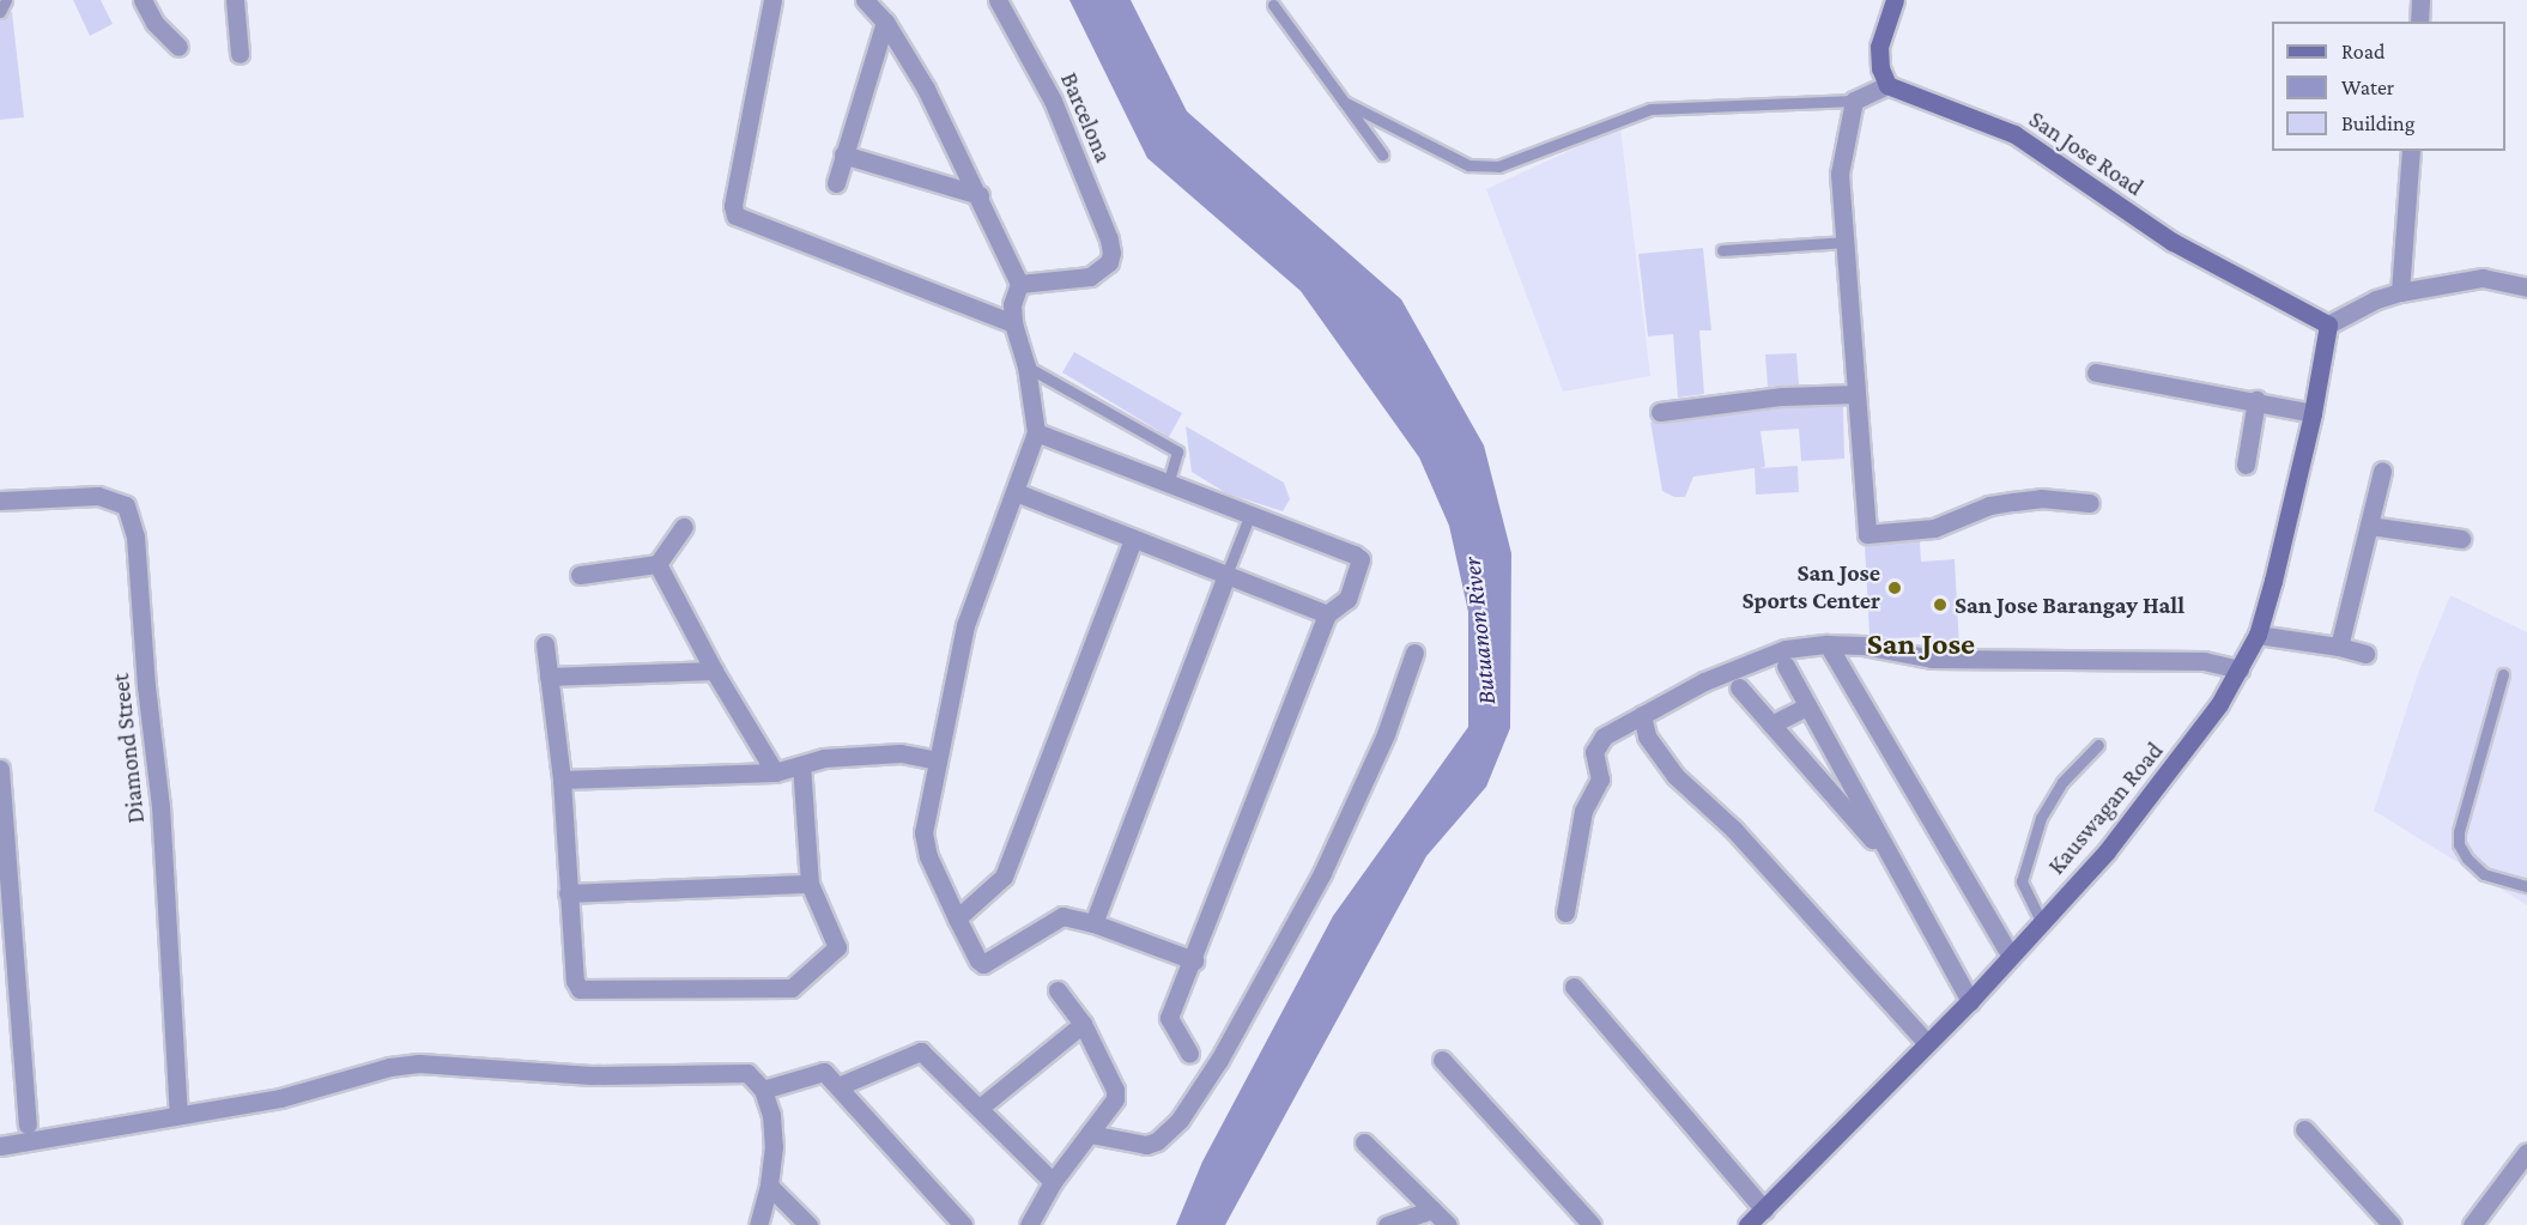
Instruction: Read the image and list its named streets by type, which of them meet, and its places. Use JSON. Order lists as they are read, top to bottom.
{
  "streets": {
    "street": [
      "Barcelona",
      "San Jose Road",
      "Diamond Street",
      "Kauswagan Road"
    ]
  },
  "crossings": [
    ["San Jose Road", "Kauswagan Road"]
  ],
  "districts": ["San Jose"],
  "water": ["Butuanon River"],
  "places": ["San Jose Sports Center", "San Jose Barangay Hall"],
  "legend": ["Road", "Water", "Building"]
}
